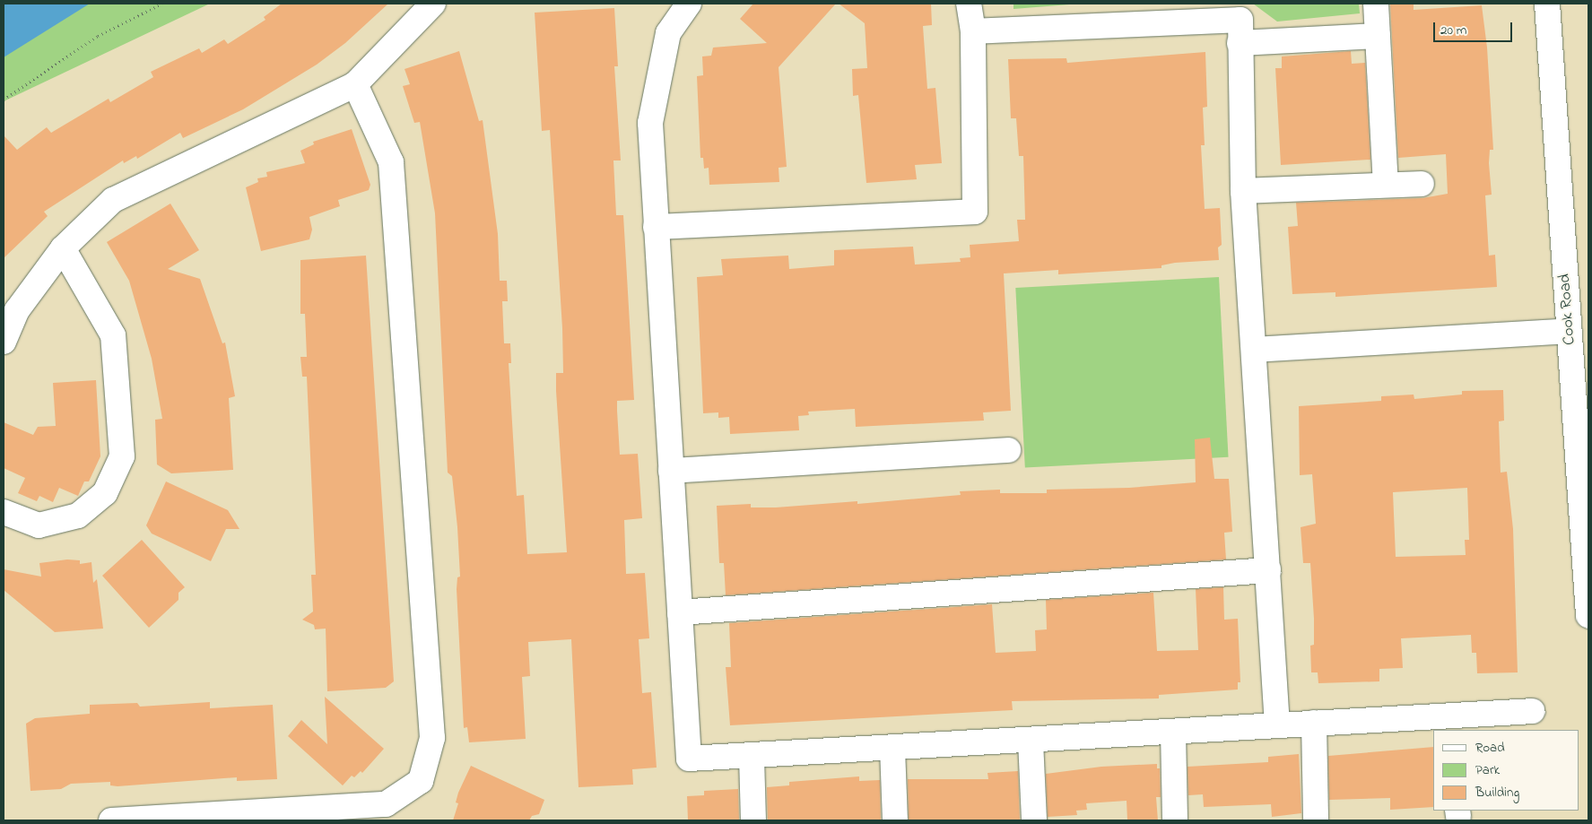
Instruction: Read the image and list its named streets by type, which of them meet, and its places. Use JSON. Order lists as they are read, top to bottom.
{
  "streets": {
    "street": ["Cook Road"]
  },
  "legend": ["Road", "Park", "Building"],
  "scale_bar": "20 m"
}
